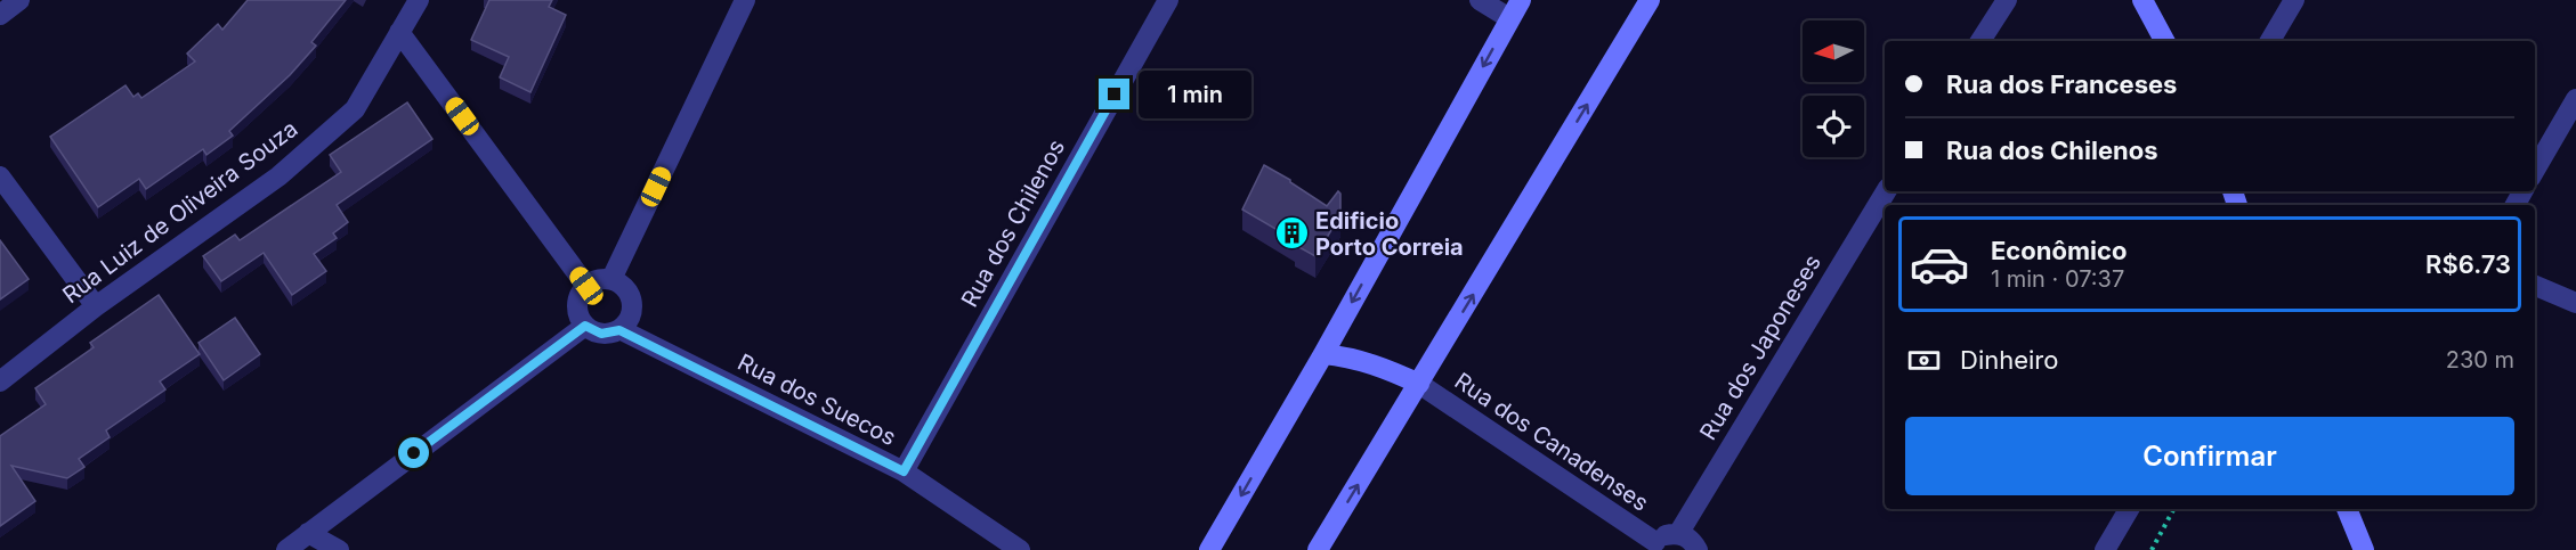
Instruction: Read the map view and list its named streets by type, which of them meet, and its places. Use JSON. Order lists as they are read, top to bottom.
{
  "streets": {
    "street": [
      "Rua Luiz de Oliveira Souza",
      "Rua dos Chilenos",
      "Rua dos Japoneses",
      "Rua dos Suecos",
      "Rua dos Canadenses"
    ]
  },
  "crossings": [
    ["Rua dos Chilenos", "Rua dos Suecos"]
  ],
  "places": {
    "building": ["Edificio Porto Correia"]
  },
  "north": "left",
  "page": {
    "banner": ["Rua dos Franceses", "Rua dos Chilenos"],
    "bubble": "1 min",
    "list": [
      {
        "name": "Econômico",
        "note": "1 min · 07:37",
        "value": "R$6.73"
      }
    ],
    "pay": ["Dinheiro", "230 m"],
    "buttons": "Confirmar"
  }
}
